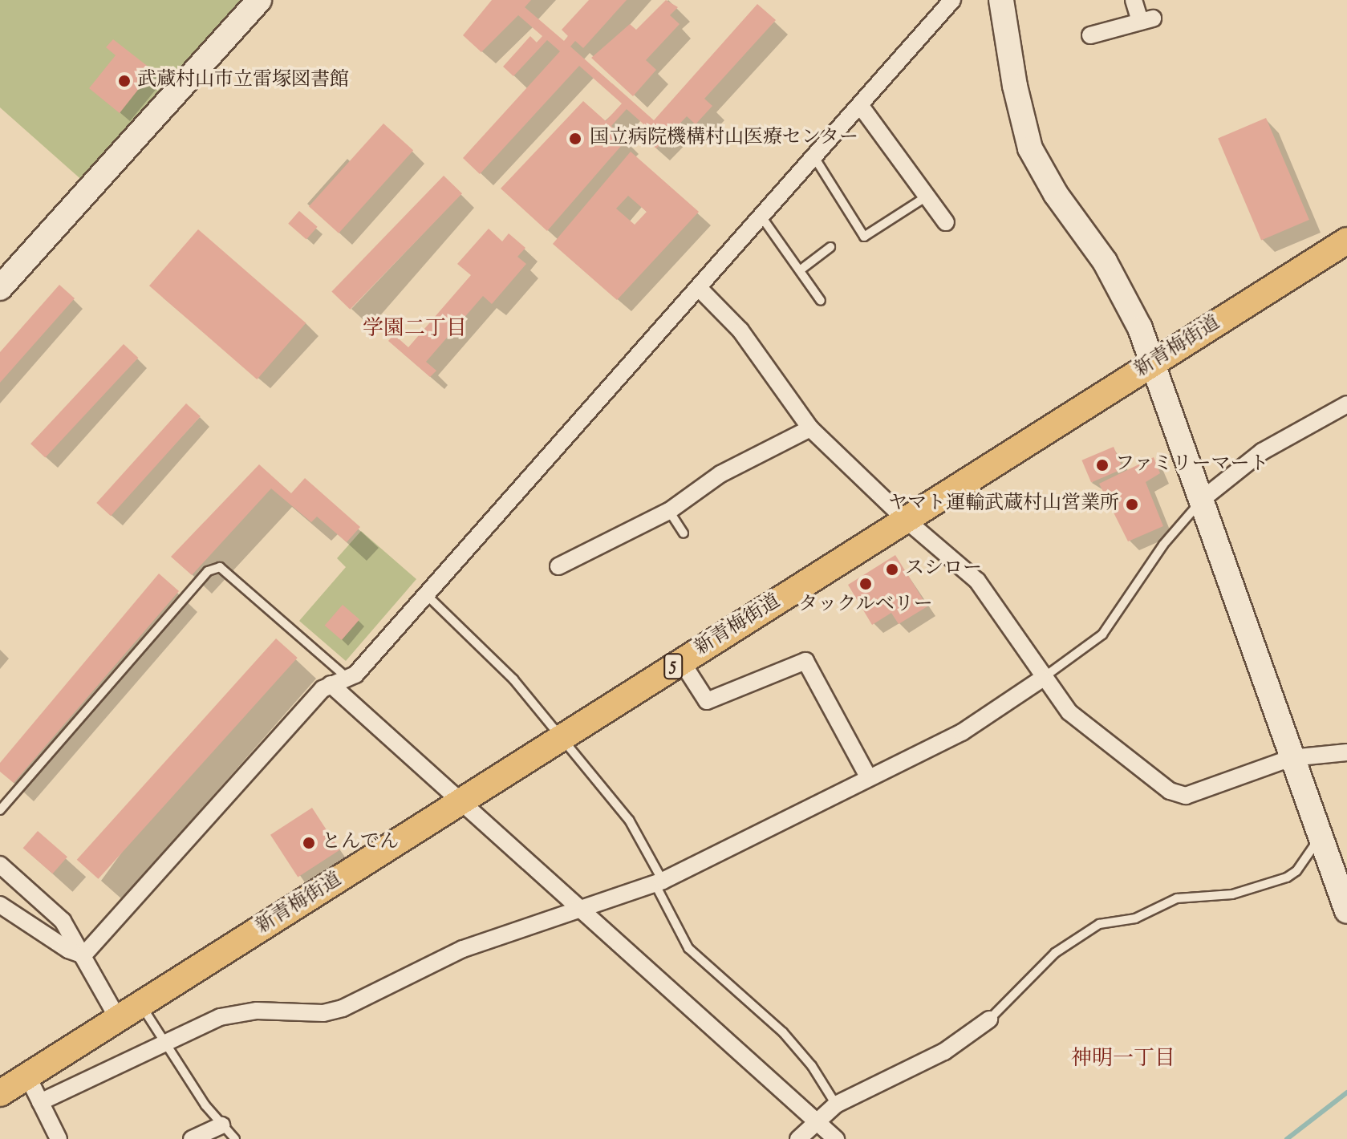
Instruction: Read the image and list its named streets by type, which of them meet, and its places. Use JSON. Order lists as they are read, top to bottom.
{
  "streets": {
    "main road": ["新青梅街道", "5"]
  },
  "districts": ["学園二丁目", "神明一丁目"],
  "places": [
    "武蔵村山市立雷塚図書館",
    "国立病院機構村山医療センター",
    "ファミリーマート",
    "ヤマト運輸武蔵村山営業所",
    "スシロー",
    "タックルベリー",
    "とんでん"
  ]
}
